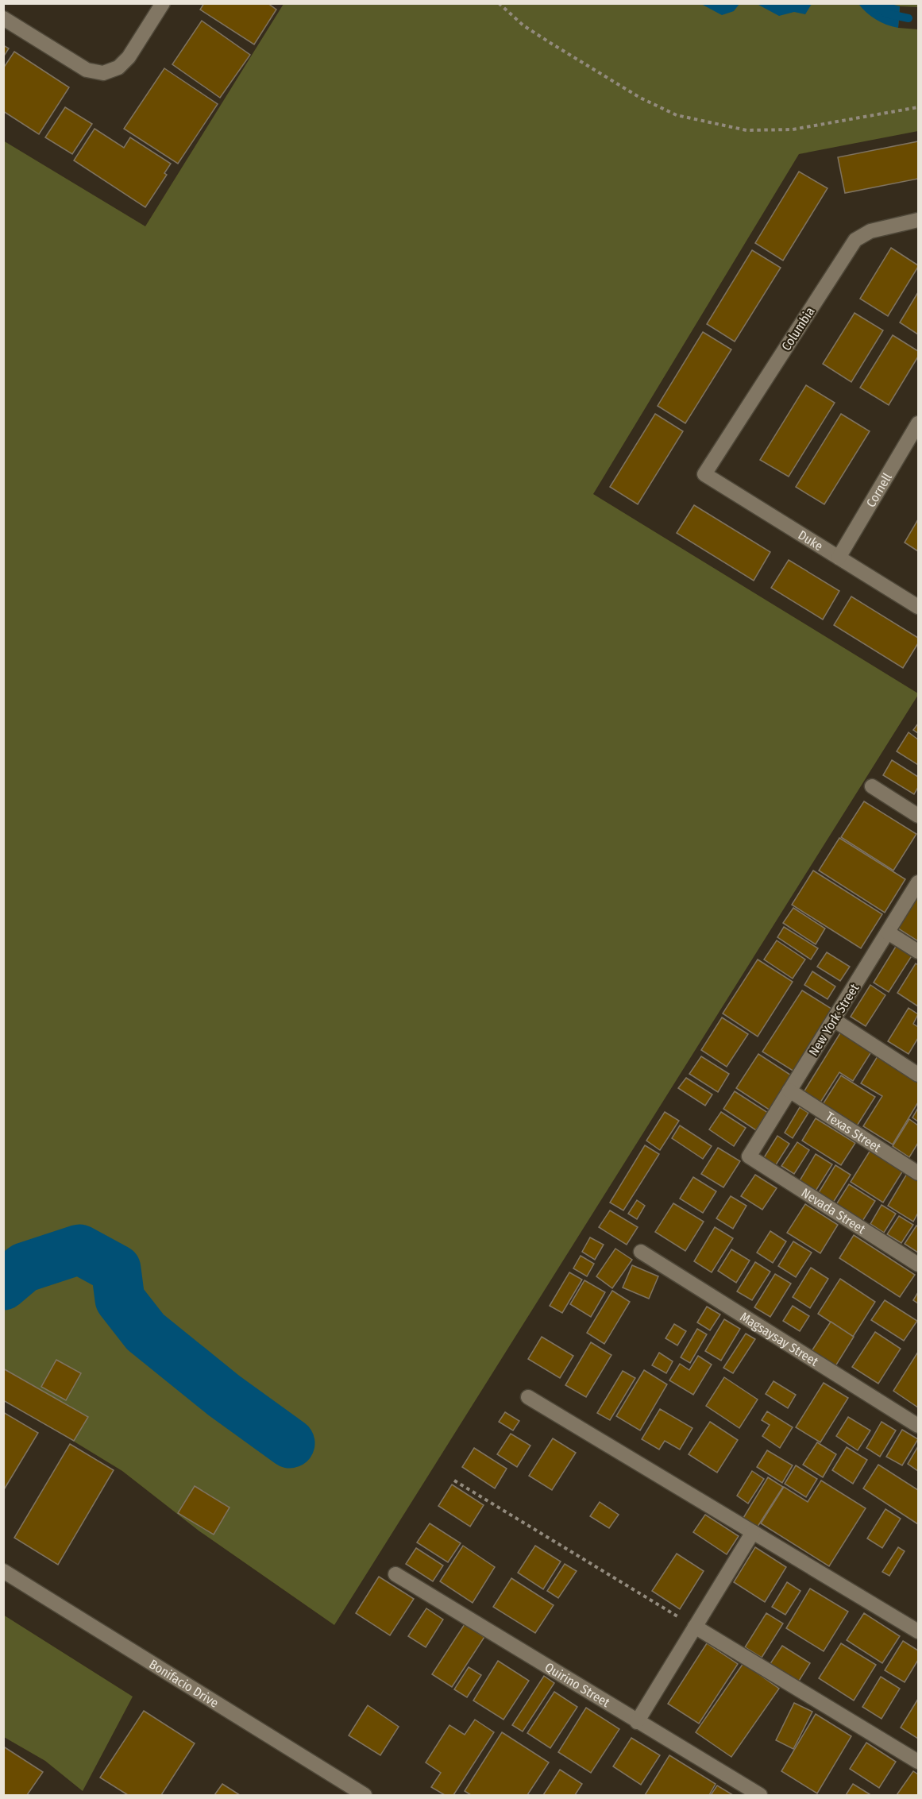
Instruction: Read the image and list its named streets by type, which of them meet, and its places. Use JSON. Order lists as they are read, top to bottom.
{
  "streets": {
    "street": [
      "Columbia",
      "Cornell",
      "Duke",
      "New York Street",
      "Texas Street",
      "Nevada Street",
      "Magsaysay Street",
      "Bonifacio Drive",
      "Quirino Street"
    ]
  },
  "crossings": [
    ["Columbia", "Duke"],
    ["Cornell", "Duke"],
    ["New York Street", "Texas Street"],
    ["New York Street", "Nevada Street"]
  ]
}
